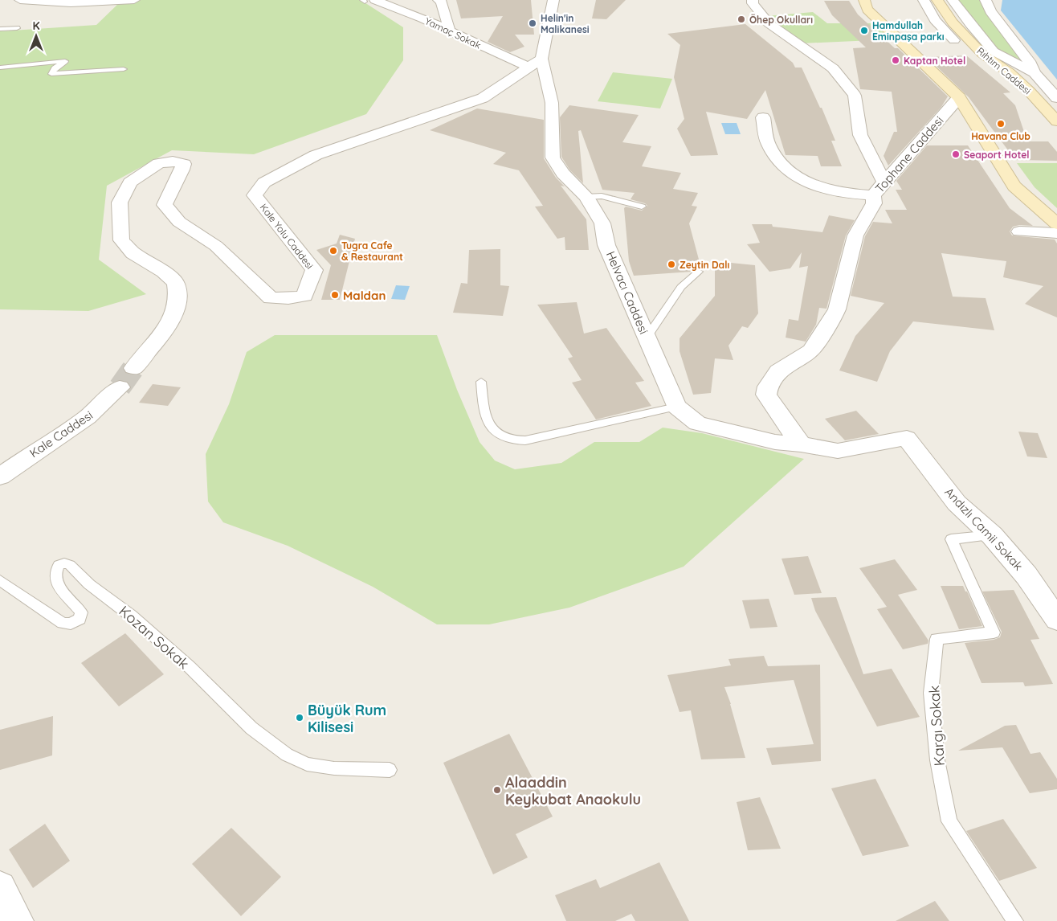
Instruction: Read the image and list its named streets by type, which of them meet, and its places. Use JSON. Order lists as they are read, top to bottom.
{
  "streets": {
    "street": [
      "Yamaç Sokak",
      "Rıhtım Caddesi",
      "Tophane Caddesi",
      "Kale Yolu Caddesi",
      "Helvacı Caddesi",
      "Kale Caddesi",
      "Andızlı Camii Sokak"
    ],
    "lane": ["Kozan Sokak", "Kargı Sokak"]
  },
  "crossings": [
    ["Yamaç Sokak", "Kale Yolu Caddesi"],
    ["Yamaç Sokak", "Helvacı Caddesi"],
    ["Tophane Caddesi", "Helvacı Caddesi"],
    ["Tophane Caddesi", "Andızlı Camii Sokak"],
    ["Kale Yolu Caddesi", "Helvacı Caddesi"],
    ["Helvacı Caddesi", "Andızlı Camii Sokak"],
    ["Andızlı Camii Sokak", "Kargı Sokak"]
  ],
  "places": [
    "Öhep Okulları",
    "Helin'in Malikanesi",
    "Hamdullah Eminpaşa parkı",
    "Kaptan Hotel",
    "Havana Club",
    "Seaport Hotel",
    "Tugra Cafe & Restaurant",
    "Zeytin Dalı",
    "Maldan",
    "Büyük Rum Kilisesi",
    "Alaaddin Keykubat Anaokulu"
  ],
  "north": "top"
}
